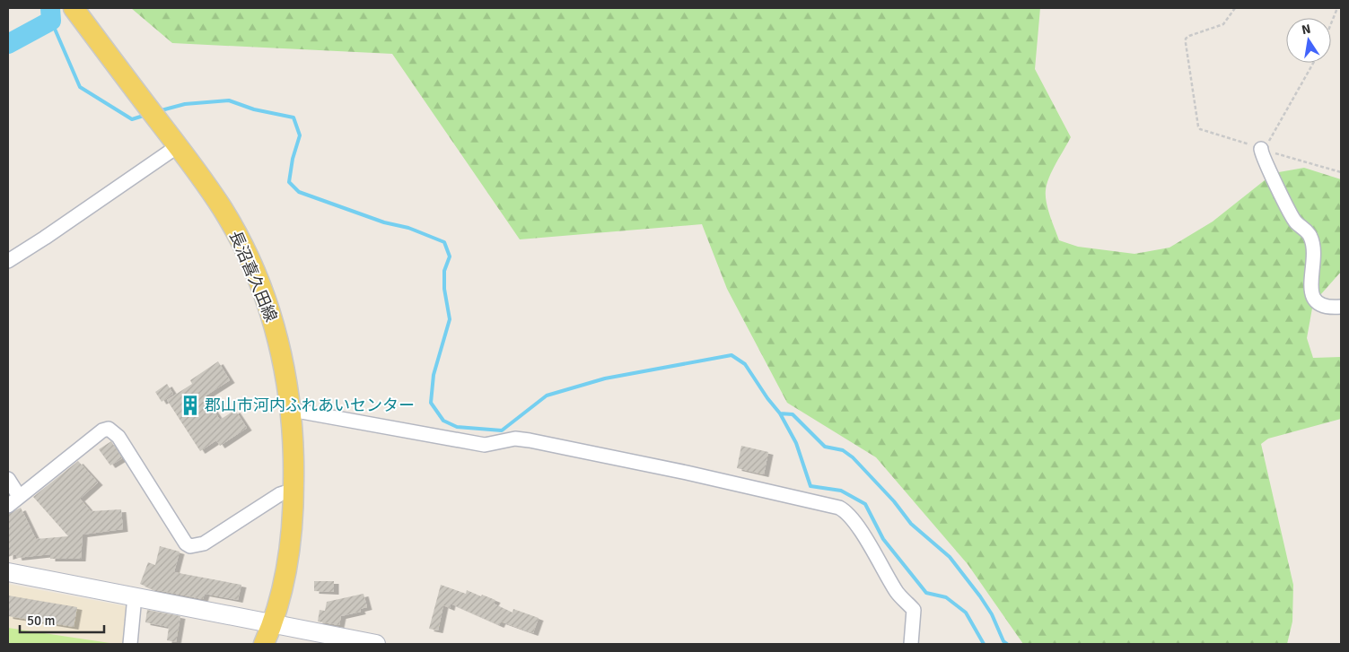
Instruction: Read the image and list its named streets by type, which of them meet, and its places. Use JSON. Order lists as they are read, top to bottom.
{
  "streets": {
    "main road": ["長沼喜久田線"]
  },
  "places": {
    "building": ["郡山市河内ふれあいセンター"]
  },
  "scale_bar": "50 m",
  "north": "top"
}
